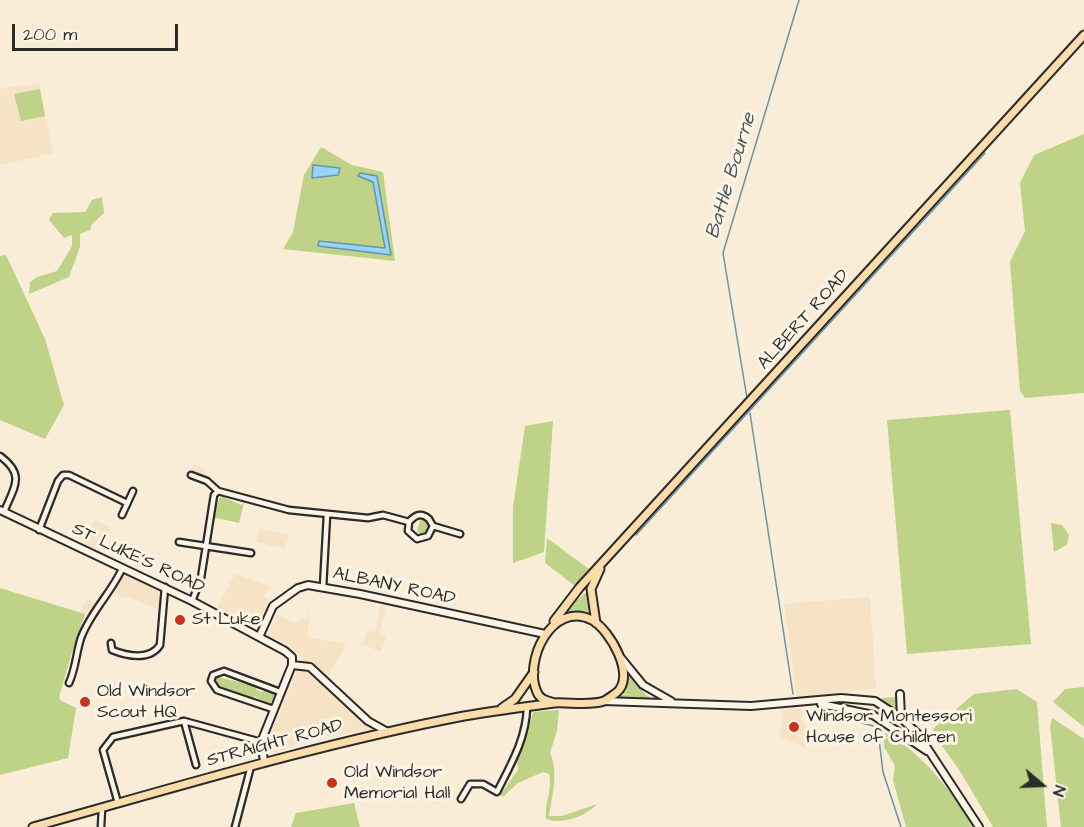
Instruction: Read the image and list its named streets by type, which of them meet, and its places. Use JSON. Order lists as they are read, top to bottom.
{
  "streets": {
    "main road": [
      "ALBERT ROAD",
      "ST LUKE'S ROAD",
      "ALBANY ROAD",
      "STRAIGHT ROAD"
    ]
  },
  "crossings": [
    ["ALBERT ROAD", "ALBANY ROAD"],
    ["ALBERT ROAD", "STRAIGHT ROAD"],
    ["ST LUKE'S ROAD", "ALBANY ROAD"],
    ["ST LUKE'S ROAD", "STRAIGHT ROAD"],
    ["ALBANY ROAD", "STRAIGHT ROAD"]
  ],
  "water": ["Battle Bourne"],
  "places": [
    "St Luke",
    "Old Windsor Scout HQ",
    "Windsor Montessori House of Children",
    "Old Windsor Memorial Hall"
  ],
  "scale_bar": "200 m",
  "north": "right"
}
